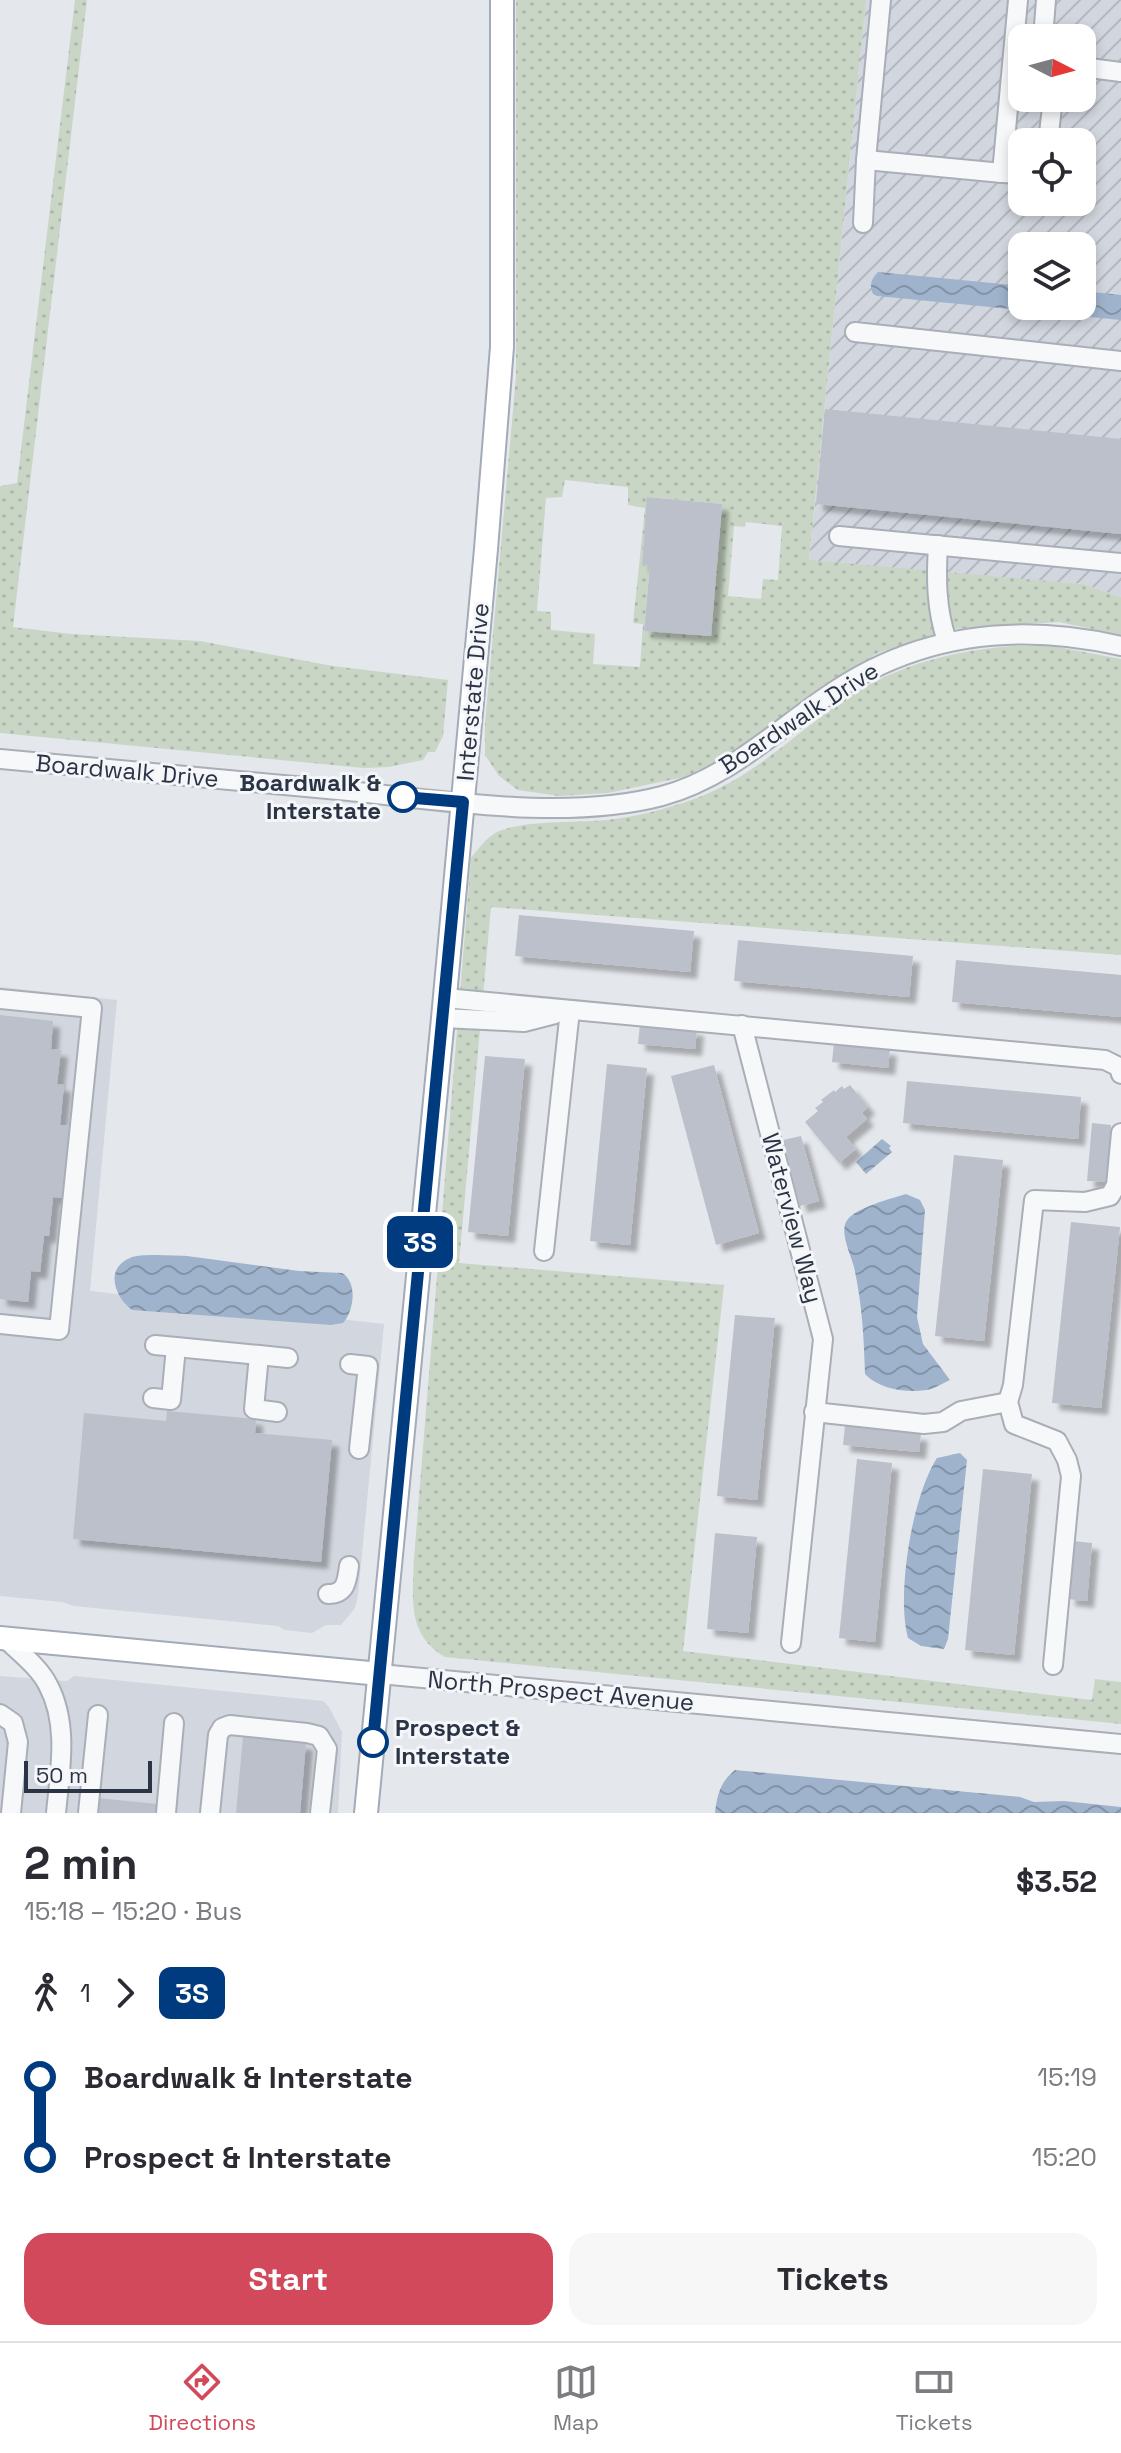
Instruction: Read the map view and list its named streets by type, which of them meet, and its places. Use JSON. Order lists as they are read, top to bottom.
{
  "streets": {
    "main road": ["Interstate Drive", "North Prospect Avenue"],
    "street": ["Boardwalk Drive", "Waterview Way"]
  },
  "crossings": [
    ["Interstate Drive", "Boardwalk Drive"],
    ["Interstate Drive", "North Prospect Avenue"]
  ],
  "places": ["Boardwalk & Interstate", "Prospect & Interstate"],
  "lines": ["bus line 3S"],
  "scale_bar": "50 m",
  "north": "right",
  "page": {
    "on_map": "3S",
    "scale": "50 m",
    "heading": ["2 min", "15:18 – 15:20 · Bus", "$3.52"],
    "legs": ["1", "3S"],
    "list": [
      {
        "name": "Boardwalk & Interstate",
        "value": "15:19"
      },
      {
        "name": "Prospect & Interstate",
        "value": "15:20"
      }
    ],
    "buttons": ["Start", "Tickets"],
    "tabs": ["Directions", "Map", "Tickets"]
  }
}
